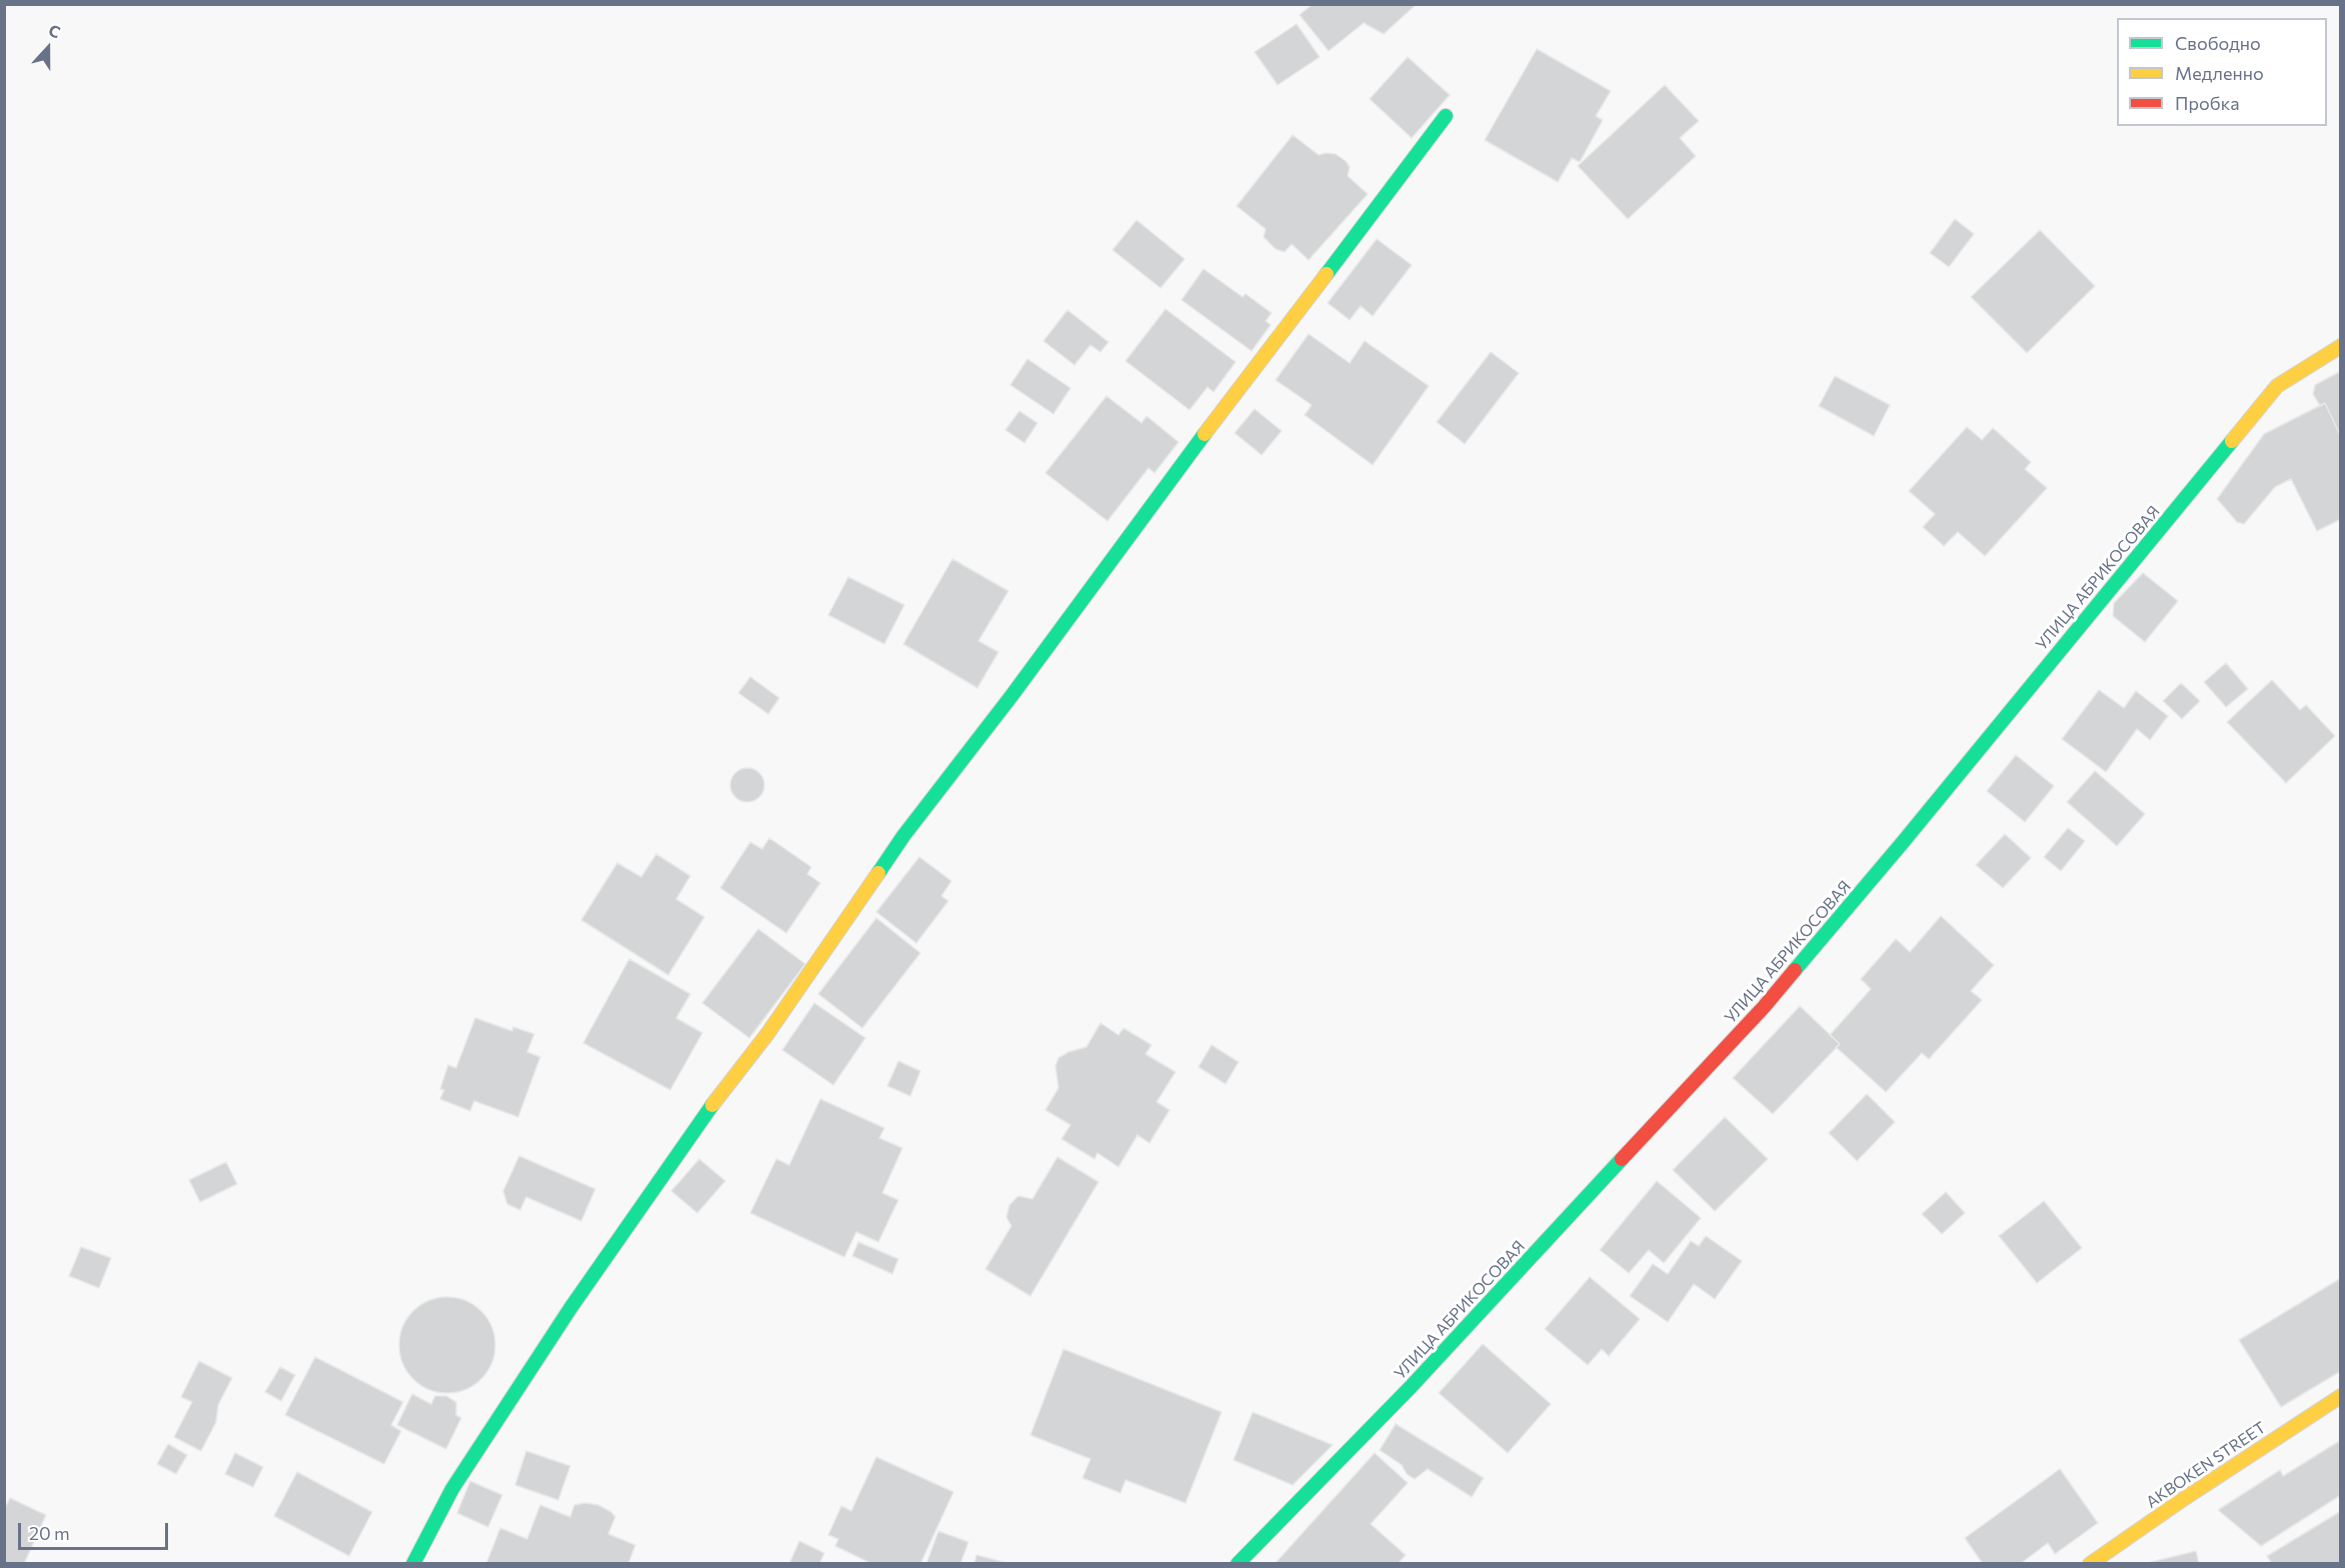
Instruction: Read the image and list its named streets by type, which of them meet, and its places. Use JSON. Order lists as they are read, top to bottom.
{
  "streets": {
    "street": ["УЛИЦА АБРИКОСОВАЯ", "AKBOKEN STREET"]
  },
  "legend": ["Свободно", "Медленно", "Пробка"],
  "scale_bar": "20 m",
  "north": "top"
}
